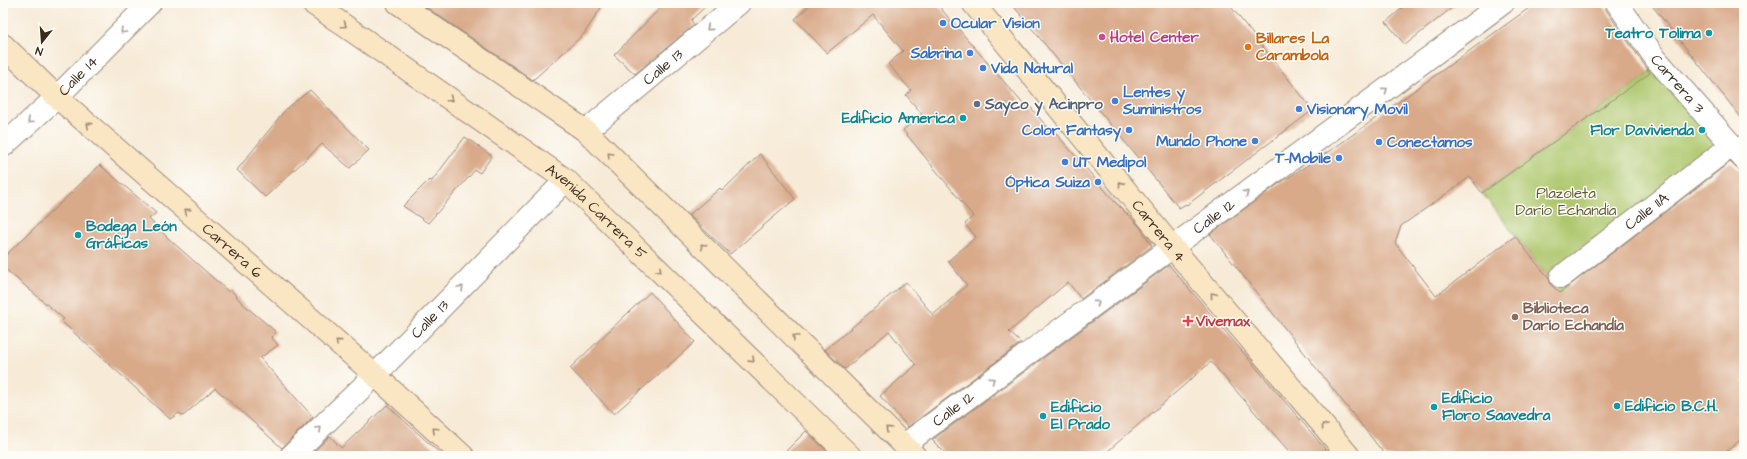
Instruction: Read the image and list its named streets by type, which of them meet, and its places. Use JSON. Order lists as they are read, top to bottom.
{
  "streets": {
    "main road": ["Avenida Carrera 5", "Carrera 4", "Carrera 6"],
    "street": [
      "Calle 13",
      "Calle 14",
      "Carrera 3",
      "Calle 11A",
      "Calle 12"
    ]
  },
  "crossings": [
    ["Calle 13", "Avenida Carrera 5"],
    ["Calle 13", "Carrera 6"],
    ["Calle 14", "Carrera 6"],
    ["Carrera 3", "Calle 11A"],
    ["Calle 12", "Carrera 4"]
  ],
  "one_way": [
    "Calle 14",
    "Calle 12",
    "Carrera 4",
    "Carrera 6"
  ],
  "parks": ["Plazoleta Darío Echandía"],
  "places": {
    "other": [
      "Ocular Vision",
      "Teatro Tolima",
      "Hotel Center",
      "Billares La Carambola",
      "Sabrina",
      "Vida Natural",
      "Lentes y Suministros",
      "Sayco y Acinpro",
      "Visionary Movil",
      "Edificio America",
      "Color Fantasy",
      "Flor Davivienda",
      "Mundo Phone",
      "Conectamos",
      "T-Mobile",
      "UT Medipol",
      "Óptica Suiza",
      "Bodega León Gráficas",
      "Biblioteca Darío Echandía",
      "Edificio B.C.H.",
      "Edificio Floro Saavedra",
      "Edificio El Prado"
    ],
    "health": ["Vivemax"]
  },
  "north": "bottom"
}
